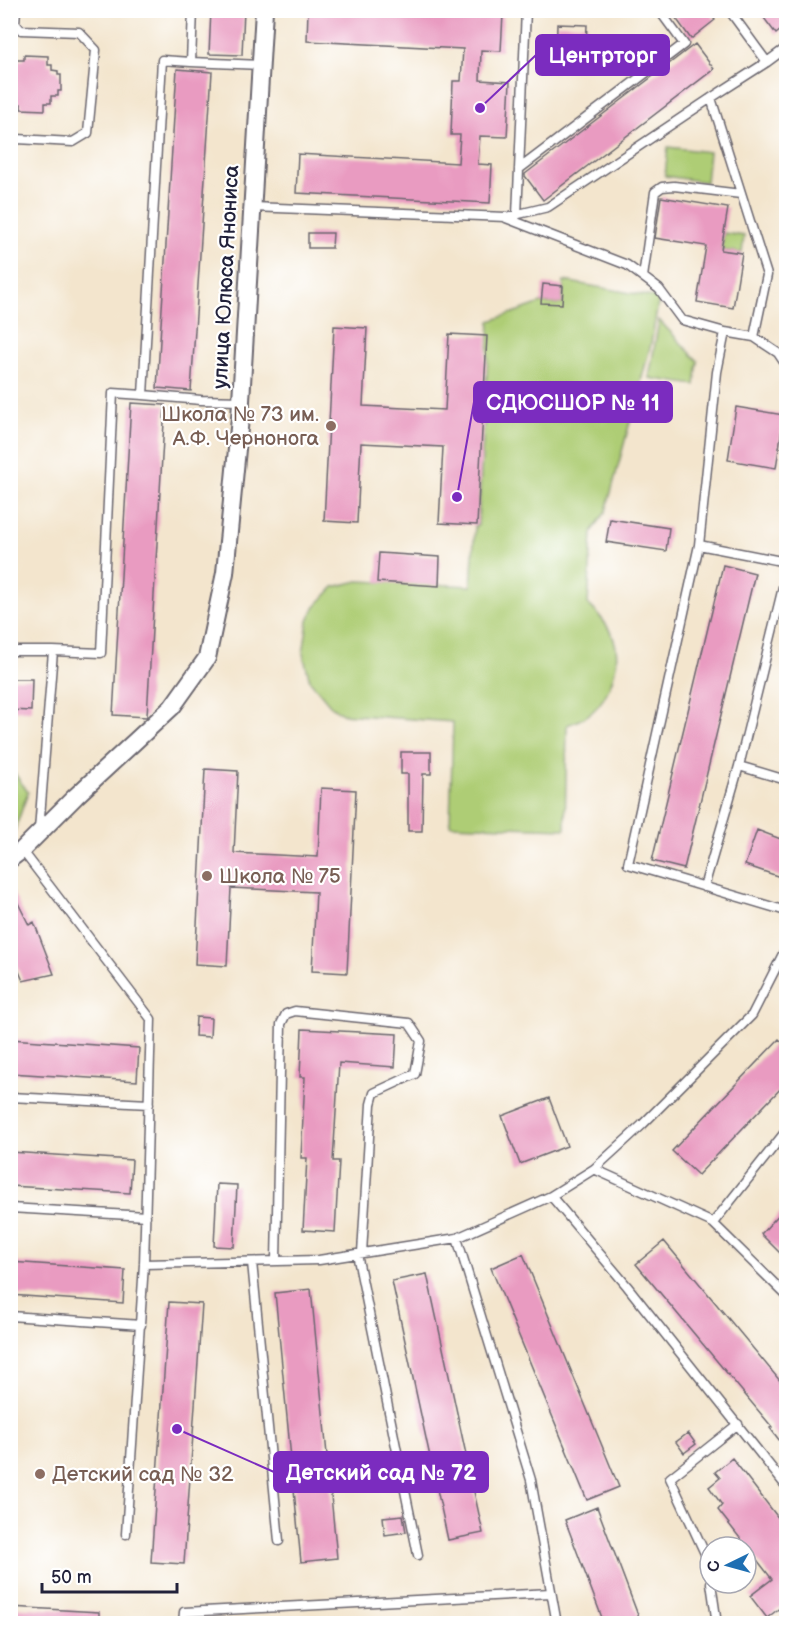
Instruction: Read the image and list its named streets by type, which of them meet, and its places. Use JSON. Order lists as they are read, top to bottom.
{
  "streets": {
    "street": ["улица Юлюса Янониса"]
  },
  "places": [
    "Центрторг",
    "Школа № 73 им. А.Ф. Чернонога",
    "СДЮСШОР № 11",
    "Школа № 75",
    "Детский сад № 72",
    "Детский сад № 32"
  ],
  "scale_bar": "50 m",
  "north": "left"
}
